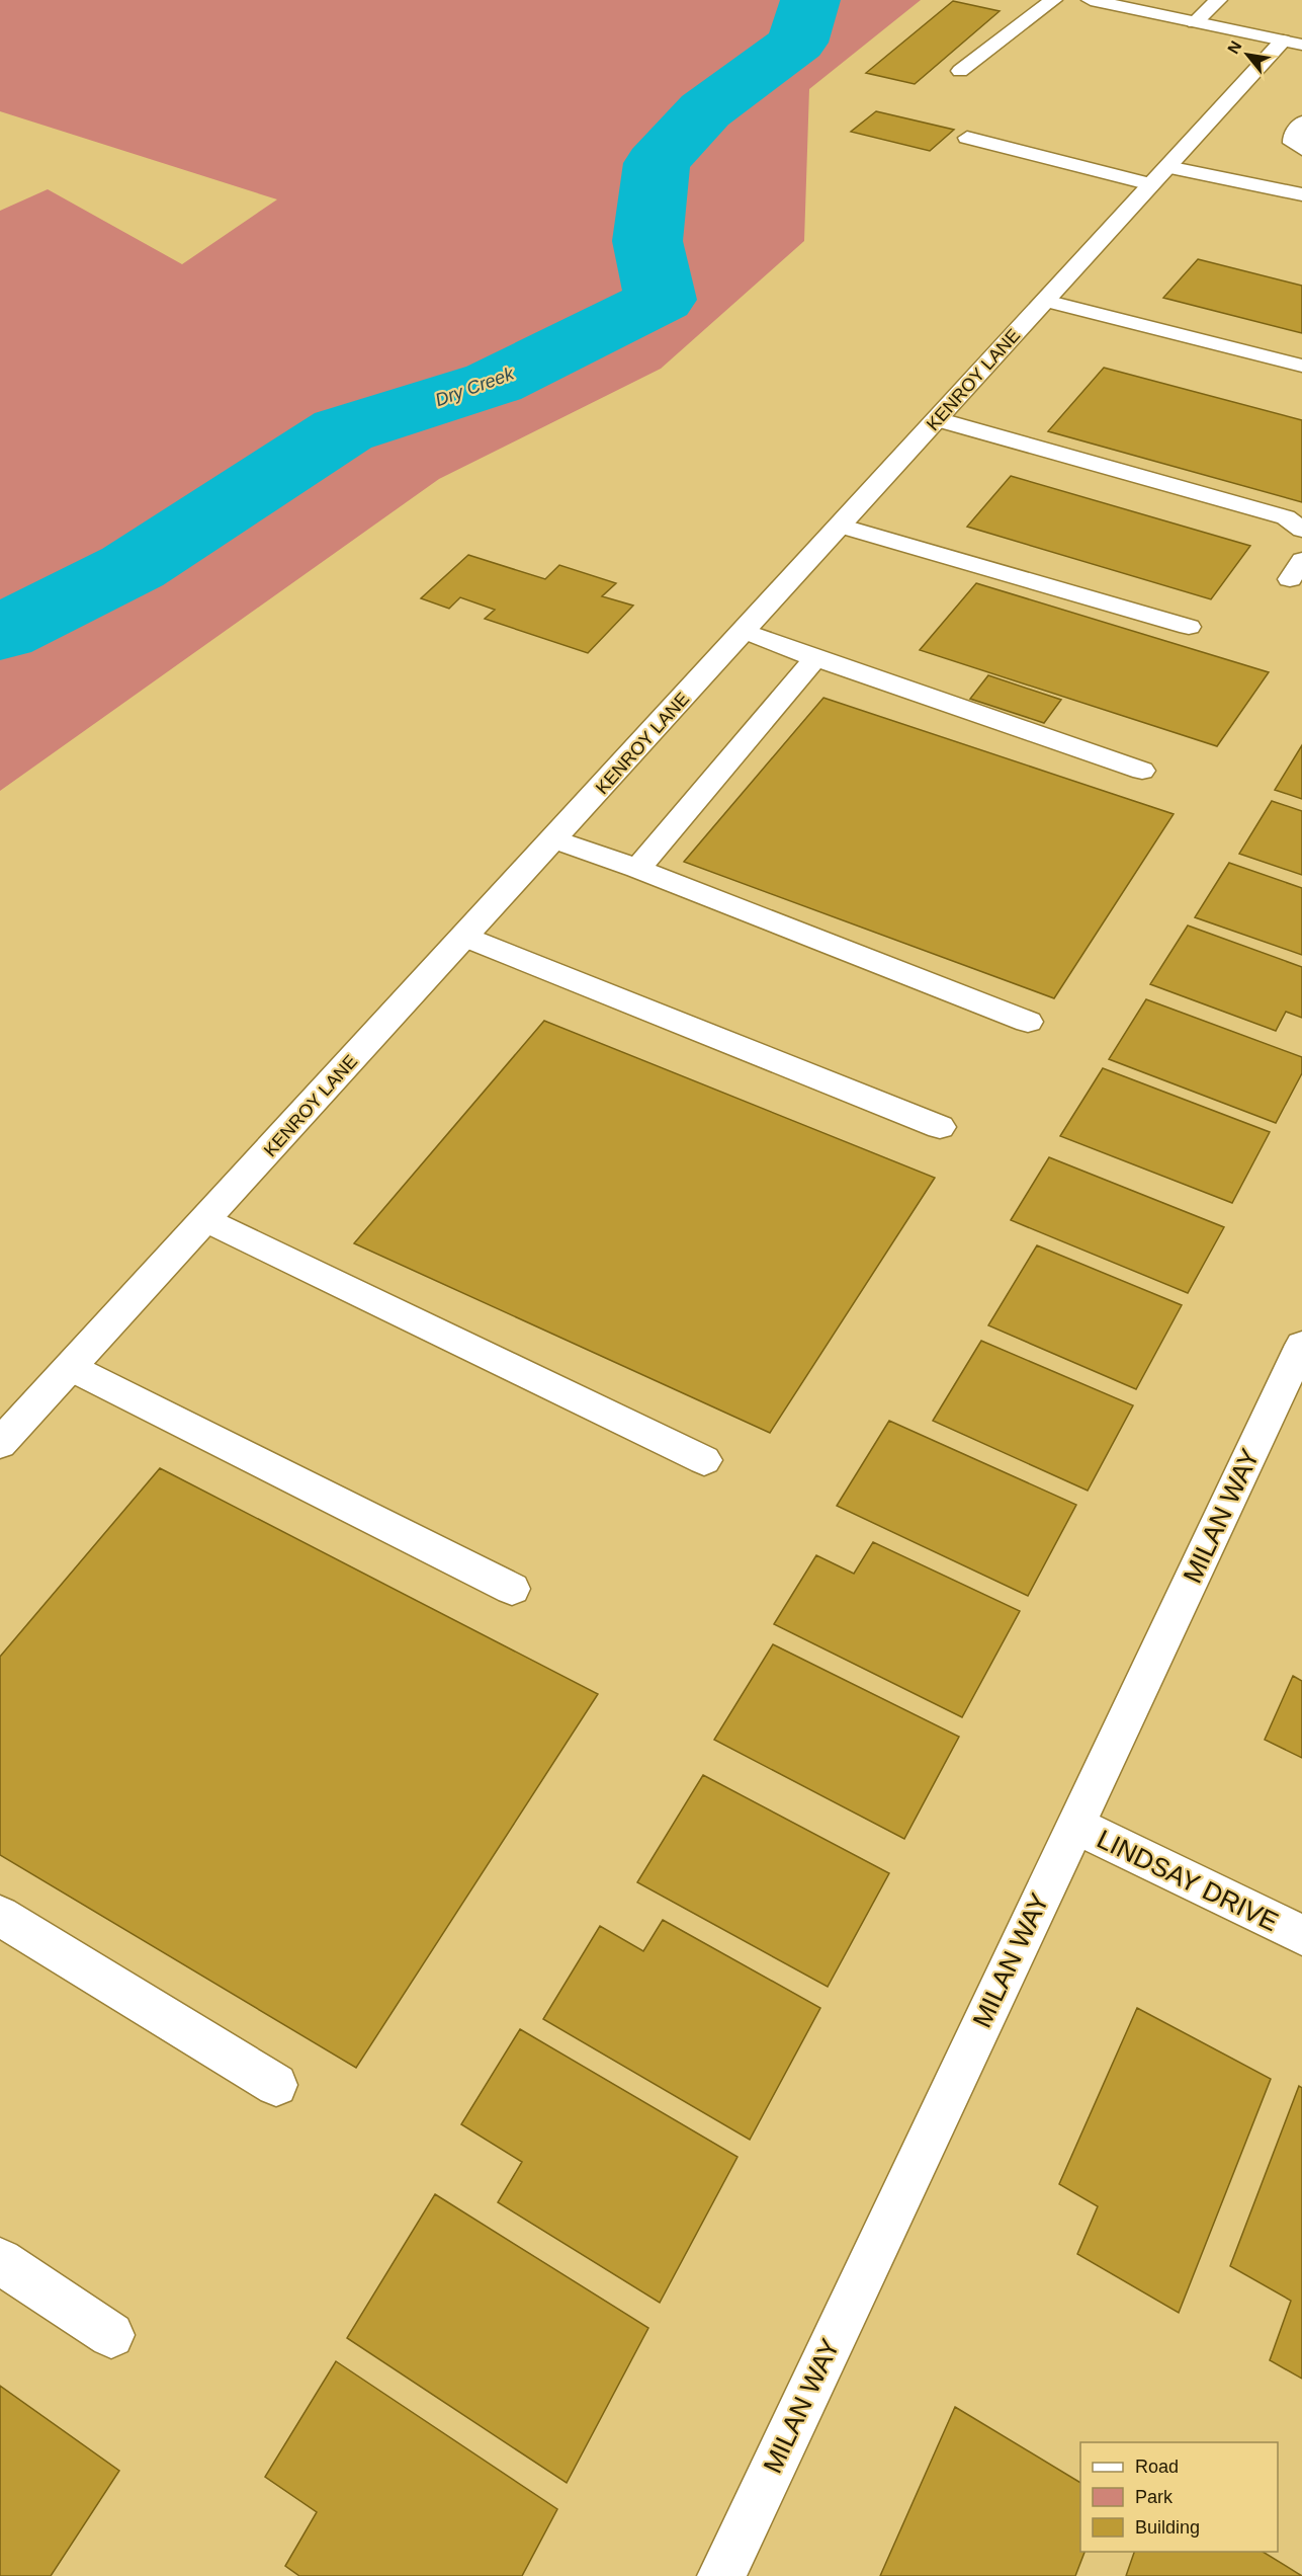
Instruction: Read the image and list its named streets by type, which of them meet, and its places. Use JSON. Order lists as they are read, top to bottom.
{
  "streets": {
    "street": ["KENROY LANE", "MILAN WAY", "LINDSAY DRIVE"]
  },
  "crossings": [
    ["MILAN WAY", "LINDSAY DRIVE"]
  ],
  "water": ["Dry Creek"],
  "legend": ["Road", "Park", "Building"],
  "north": "top left"
}
